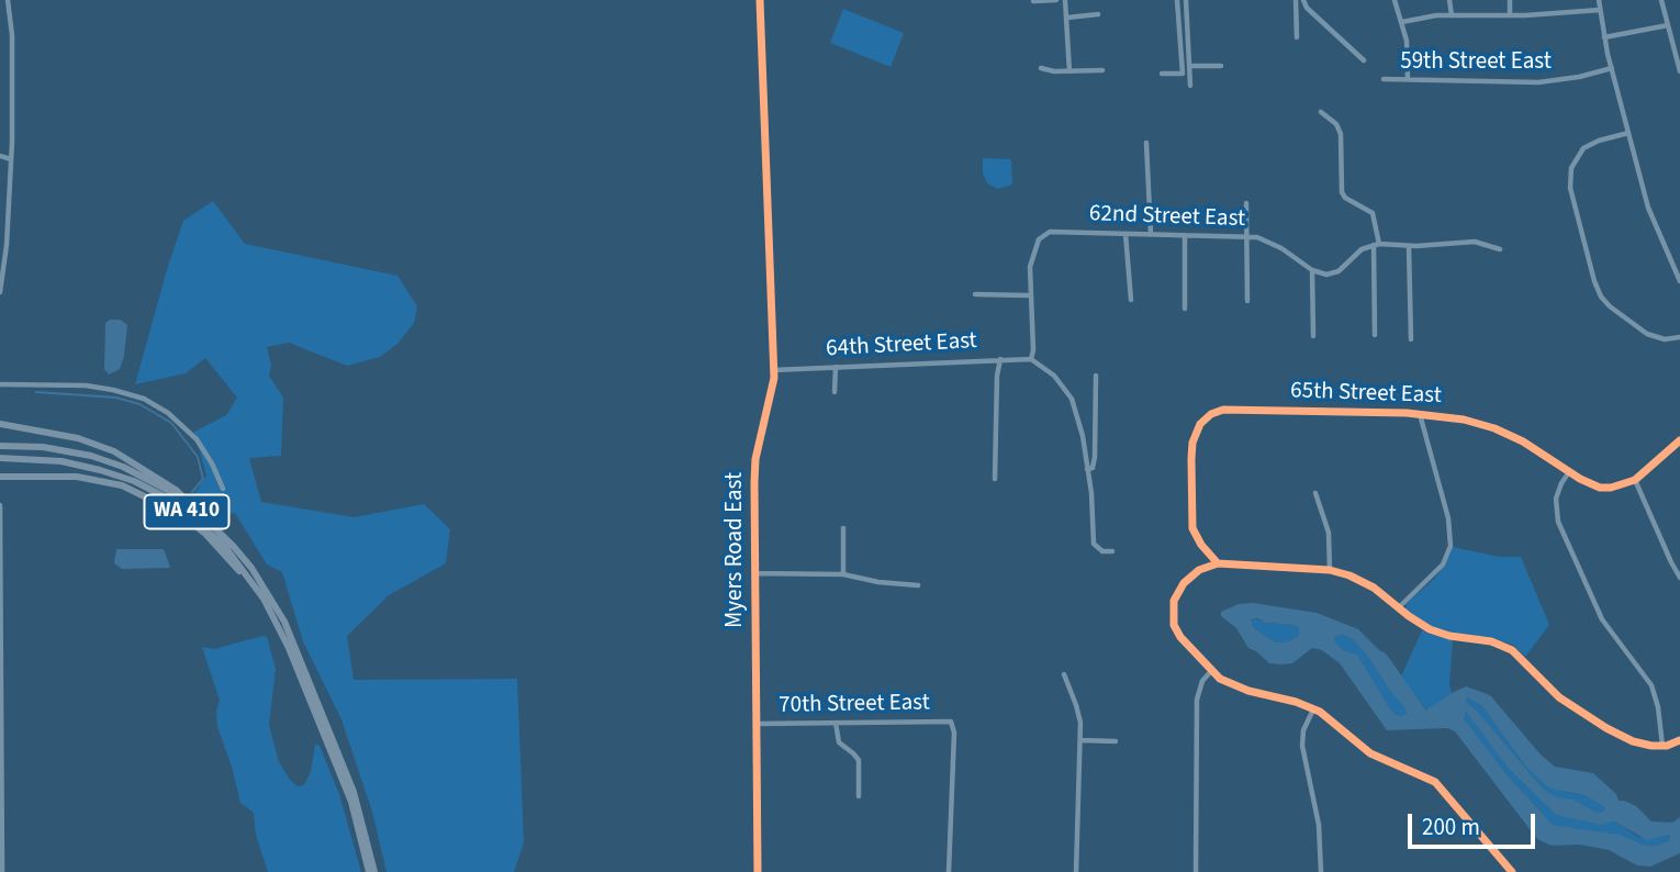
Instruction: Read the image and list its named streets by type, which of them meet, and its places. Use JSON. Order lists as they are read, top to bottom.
{
  "streets": {
    "highway": ["WA 410"],
    "street": [
      "59th Street East",
      "62nd Street East",
      "64th Street East",
      "65th Street East",
      "Myers Road East",
      "70th Street East"
    ]
  },
  "crossings": [
    ["64th Street East", "Myers Road East"],
    ["Myers Road East", "70th Street East"]
  ],
  "scale_bar": "200 m"
}
